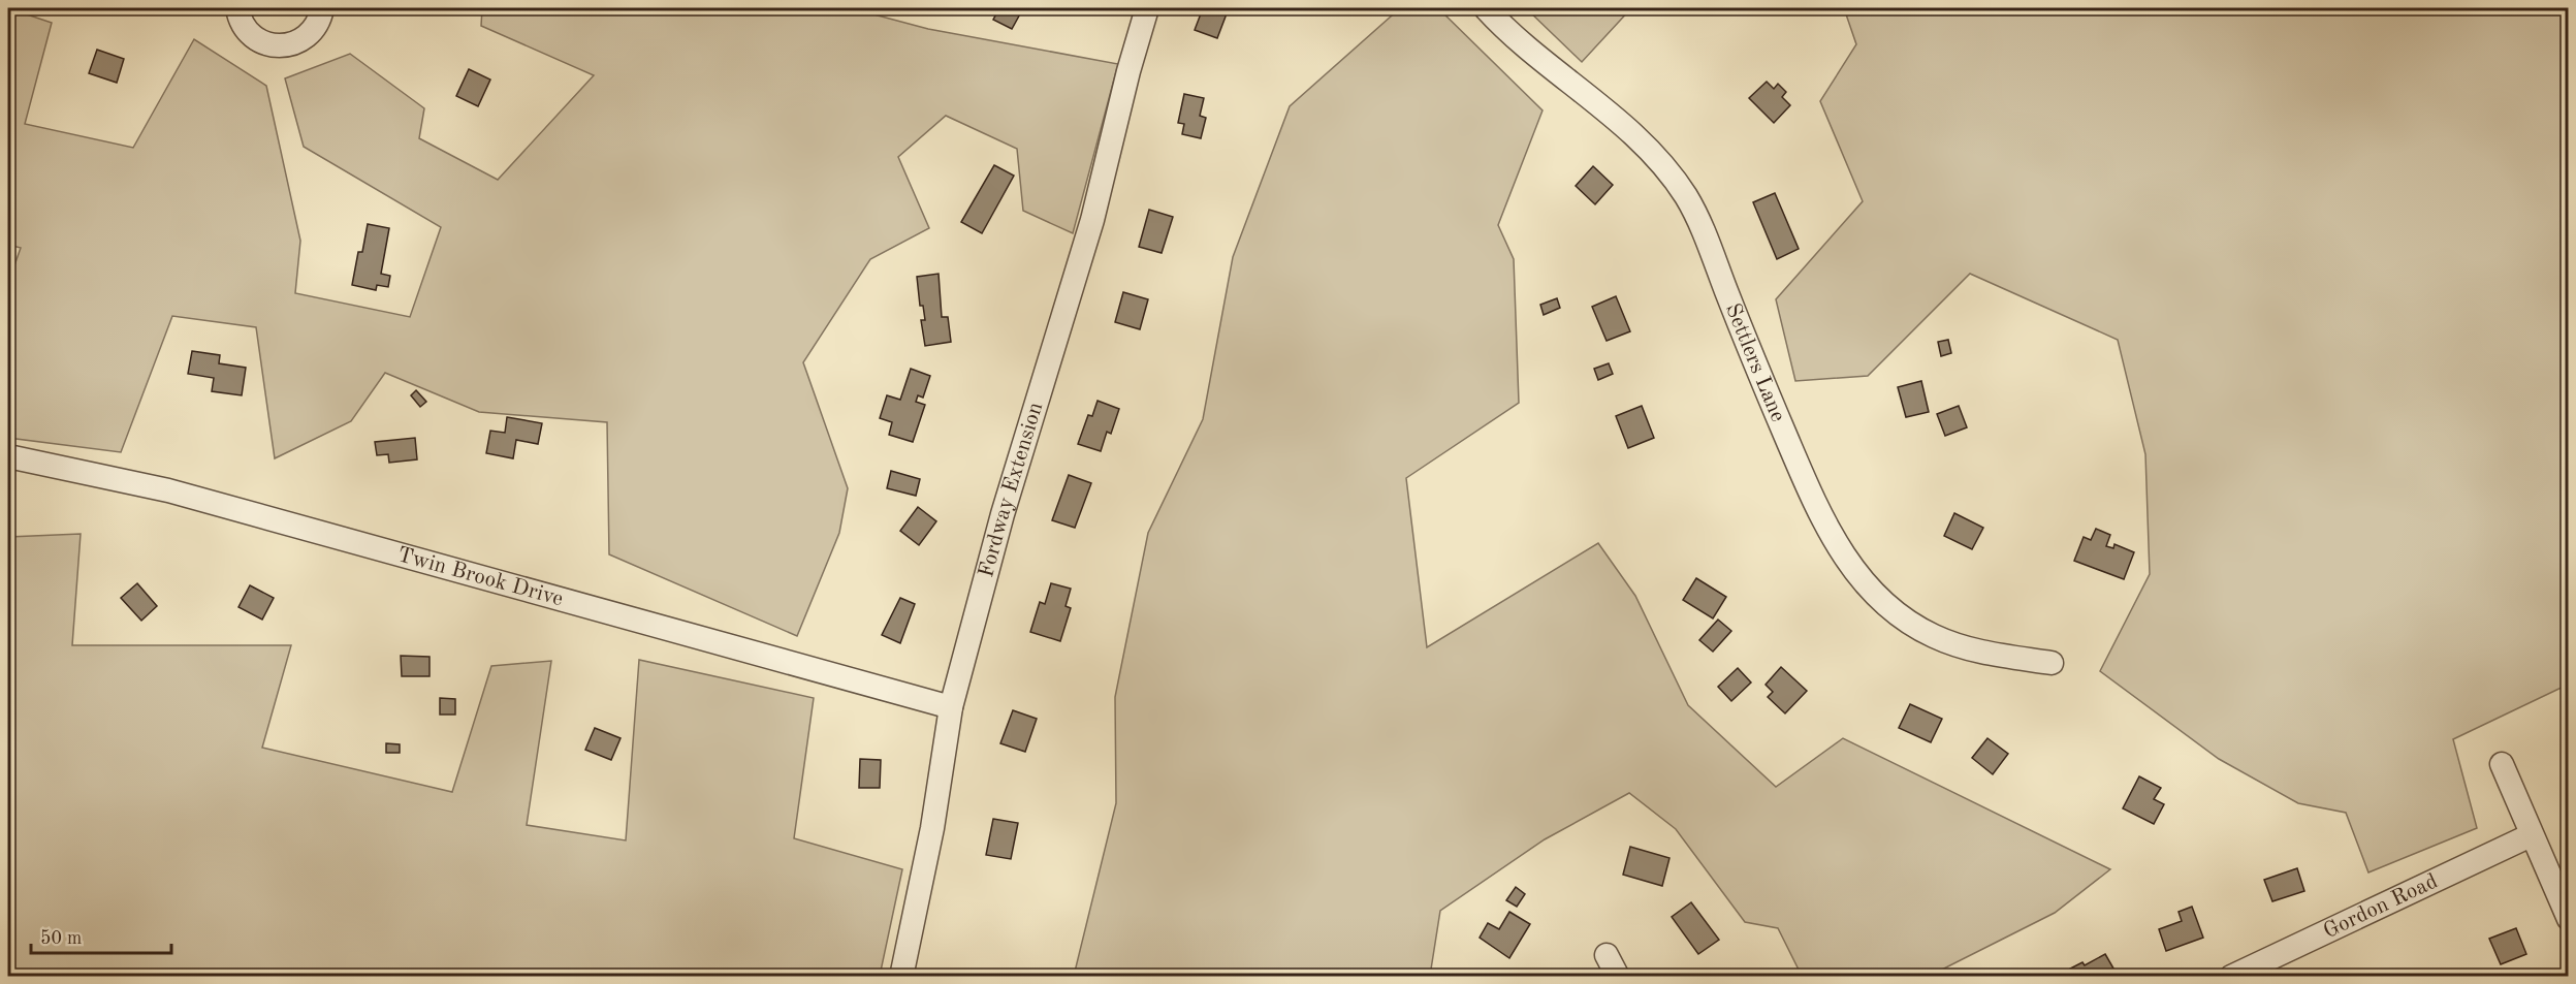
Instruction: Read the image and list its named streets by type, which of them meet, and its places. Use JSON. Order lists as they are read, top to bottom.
{
  "streets": {
    "street": [
      "Settlers Lane",
      "Fordway Extension",
      "Twin Brook Drive",
      "Gordon Road"
    ]
  },
  "crossings": [
    ["Fordway Extension", "Twin Brook Drive"]
  ],
  "scale_bar": "50 m"
}
